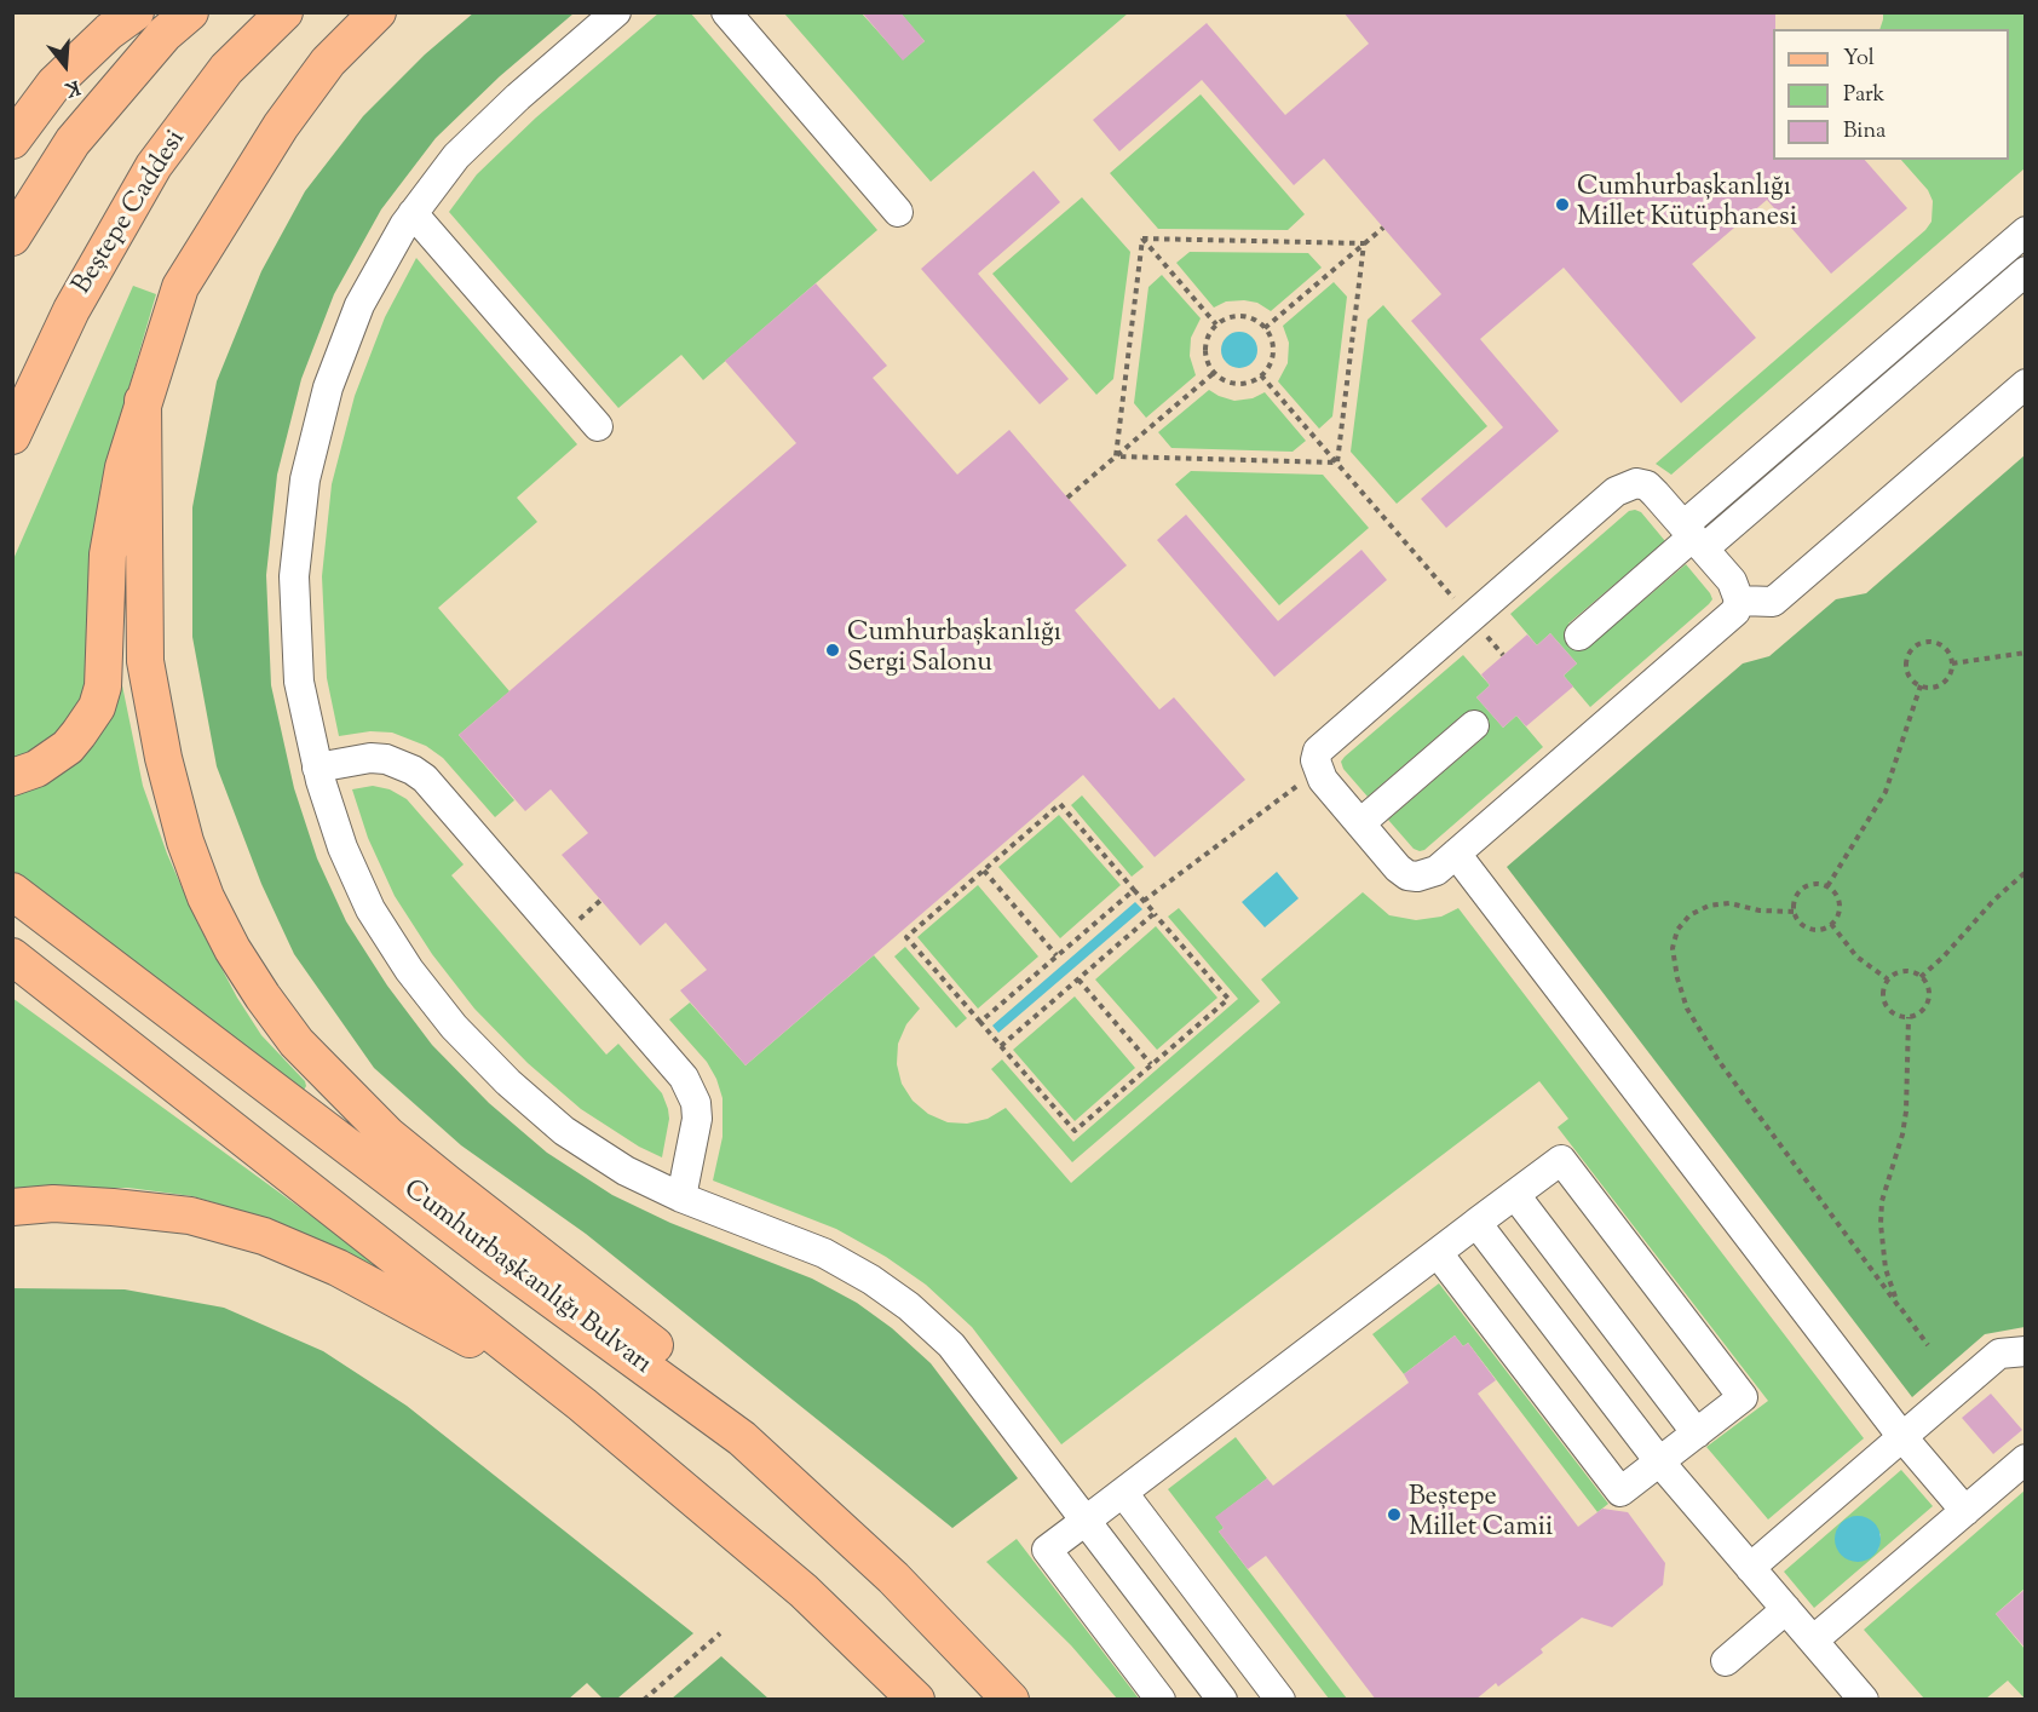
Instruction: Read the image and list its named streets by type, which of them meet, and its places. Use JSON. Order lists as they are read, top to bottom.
{
  "streets": {
    "main road": ["Beştepe Caddesi", "Cumhurbaşkanlığı Bulvarı"]
  },
  "places": ["Cumhurbaşkanlığı Millet Kütüphanesi", "Cumhurbaşkanlığı Sergi Salonu", "Beştepe Millet Camii"],
  "legend": ["Yol", "Park", "Bina"],
  "north": "bottom"
}
